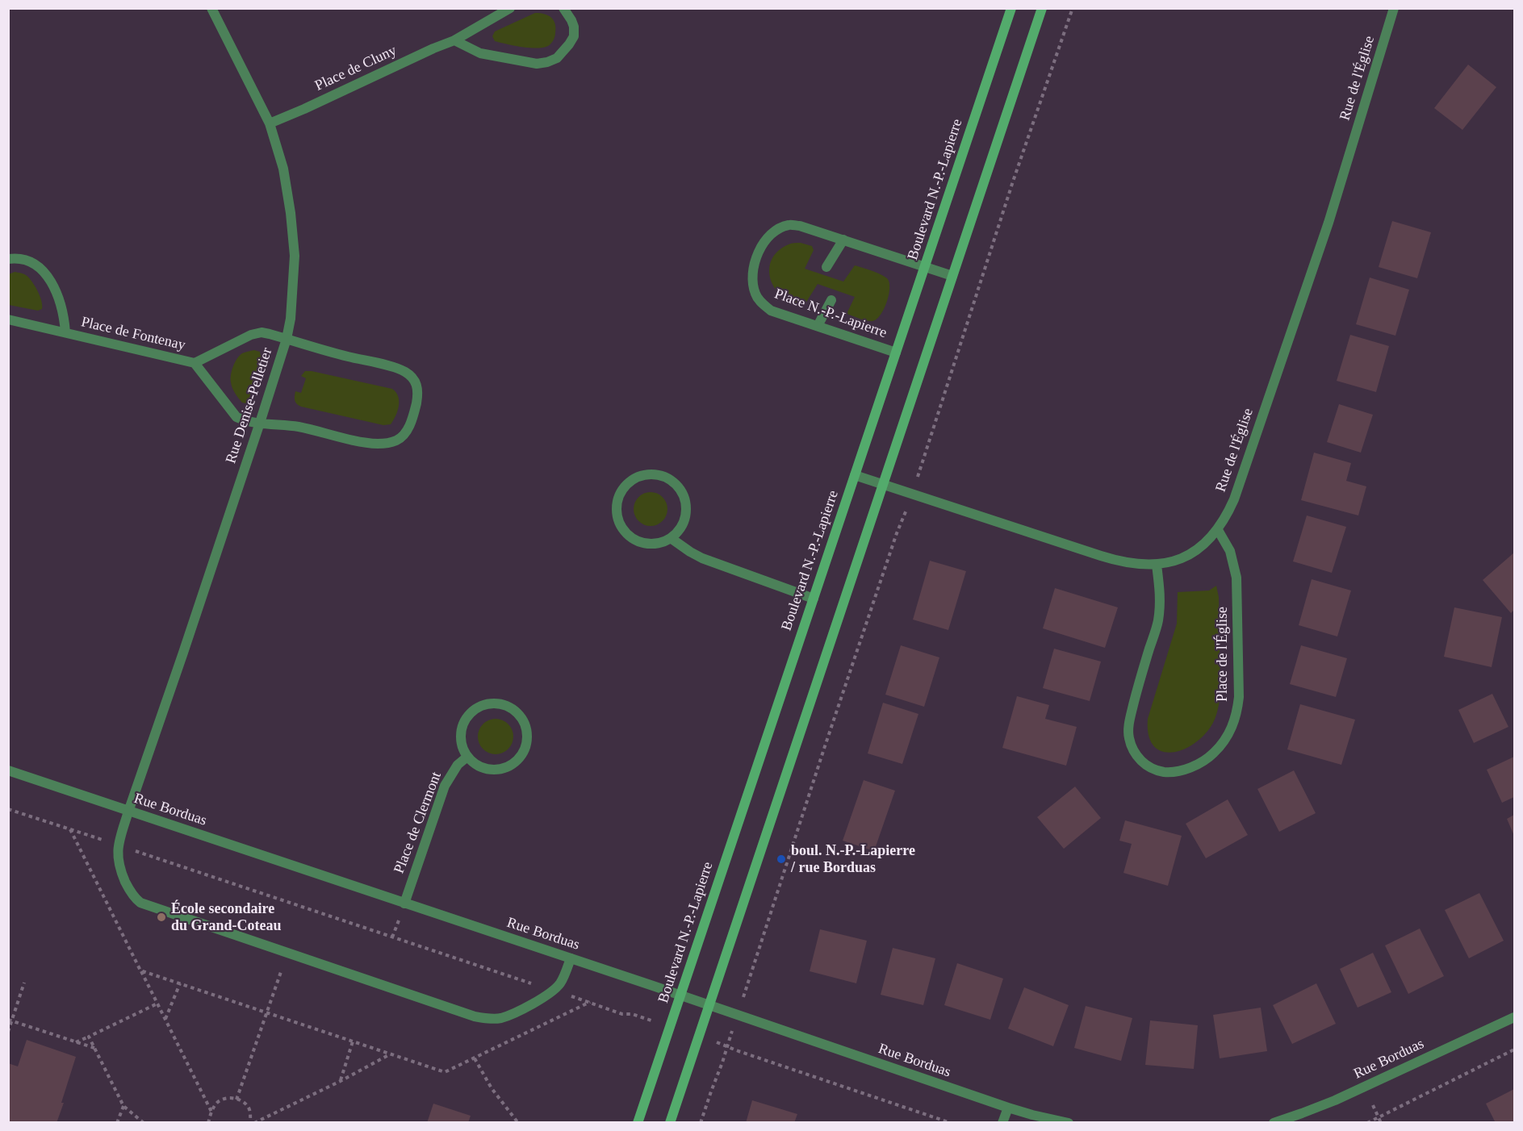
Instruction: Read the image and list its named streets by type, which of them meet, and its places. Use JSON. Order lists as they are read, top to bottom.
{
  "streets": {
    "street": [
      "Place de Cluny",
      "Rue de l'Église",
      "Boulevard N.-P.-Lapierre",
      "Place N.-P.-Lapierre",
      "Place de Fontenay",
      "Rue Denise-Pelletier",
      "Place de l'Église",
      "Rue Borduas",
      "Place de Clermont"
    ]
  },
  "crossings": [
    ["Place de Cluny", "Rue Denise-Pelletier"],
    ["Rue de l'Église", "Boulevard N.-P.-Lapierre"],
    ["Rue de l'Église", "Place de l'Église"],
    ["Boulevard N.-P.-Lapierre", "Place N.-P.-Lapierre"],
    ["Boulevard N.-P.-Lapierre", "Rue Borduas"],
    ["Place de Fontenay", "Rue Denise-Pelletier"],
    ["Rue Denise-Pelletier", "Rue Borduas"],
    ["Rue Borduas", "Place de Clermont"]
  ],
  "places": ["boul. N.-P.-Lapierre / rue Borduas", "École secondaire du Grand-Coteau"]
}
